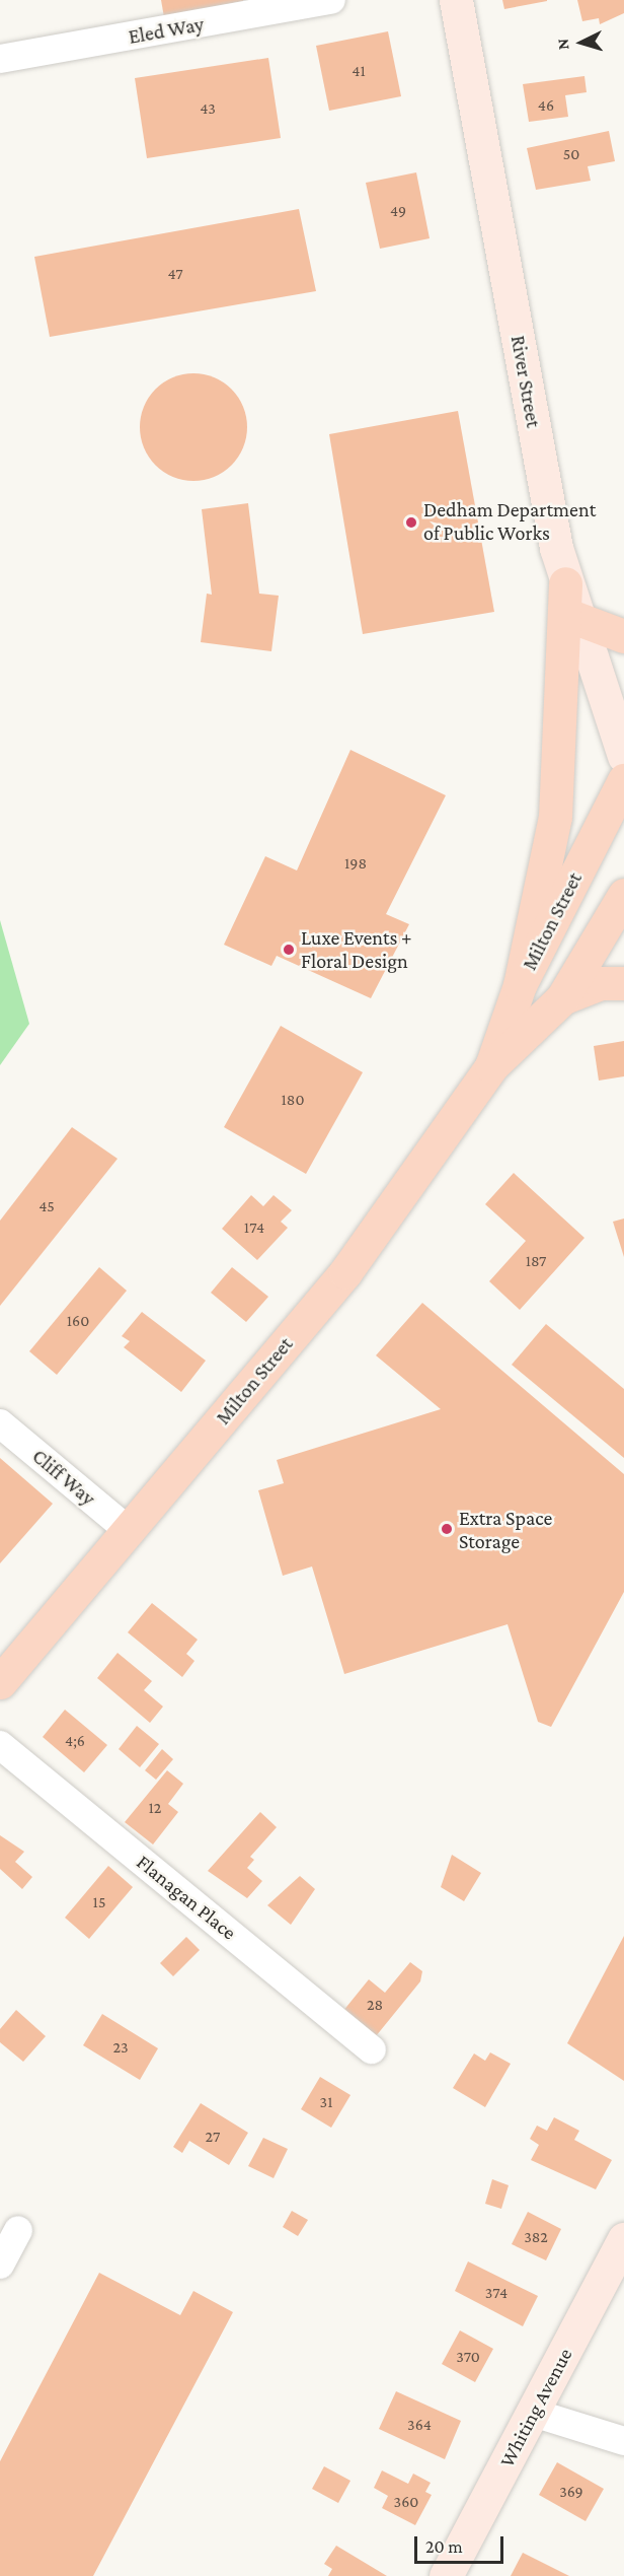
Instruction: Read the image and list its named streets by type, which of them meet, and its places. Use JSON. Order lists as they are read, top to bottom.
{
  "streets": {
    "main road": ["Milton Street"],
    "street": [
      "Eled Way",
      "River Street",
      "Cliff Way",
      "Flanagan Place",
      "Whiting Avenue"
    ]
  },
  "crossings": [
    ["Milton Street", "Cliff Way"]
  ],
  "places": ["Dedham Department of Public Works", "Luxe Events + Floral Design", "Extra Space Storage"],
  "house_numbers": [
    "41",
    "46",
    "43",
    "50",
    "49",
    "47",
    "198",
    "180",
    "45",
    "174",
    "187",
    "160",
    "4;6",
    "12",
    "15",
    "28",
    "23",
    "31",
    "27",
    "382",
    "374",
    "370",
    "364",
    "369",
    "360"
  ],
  "scale_bar": "20 m",
  "north": "left"
}
